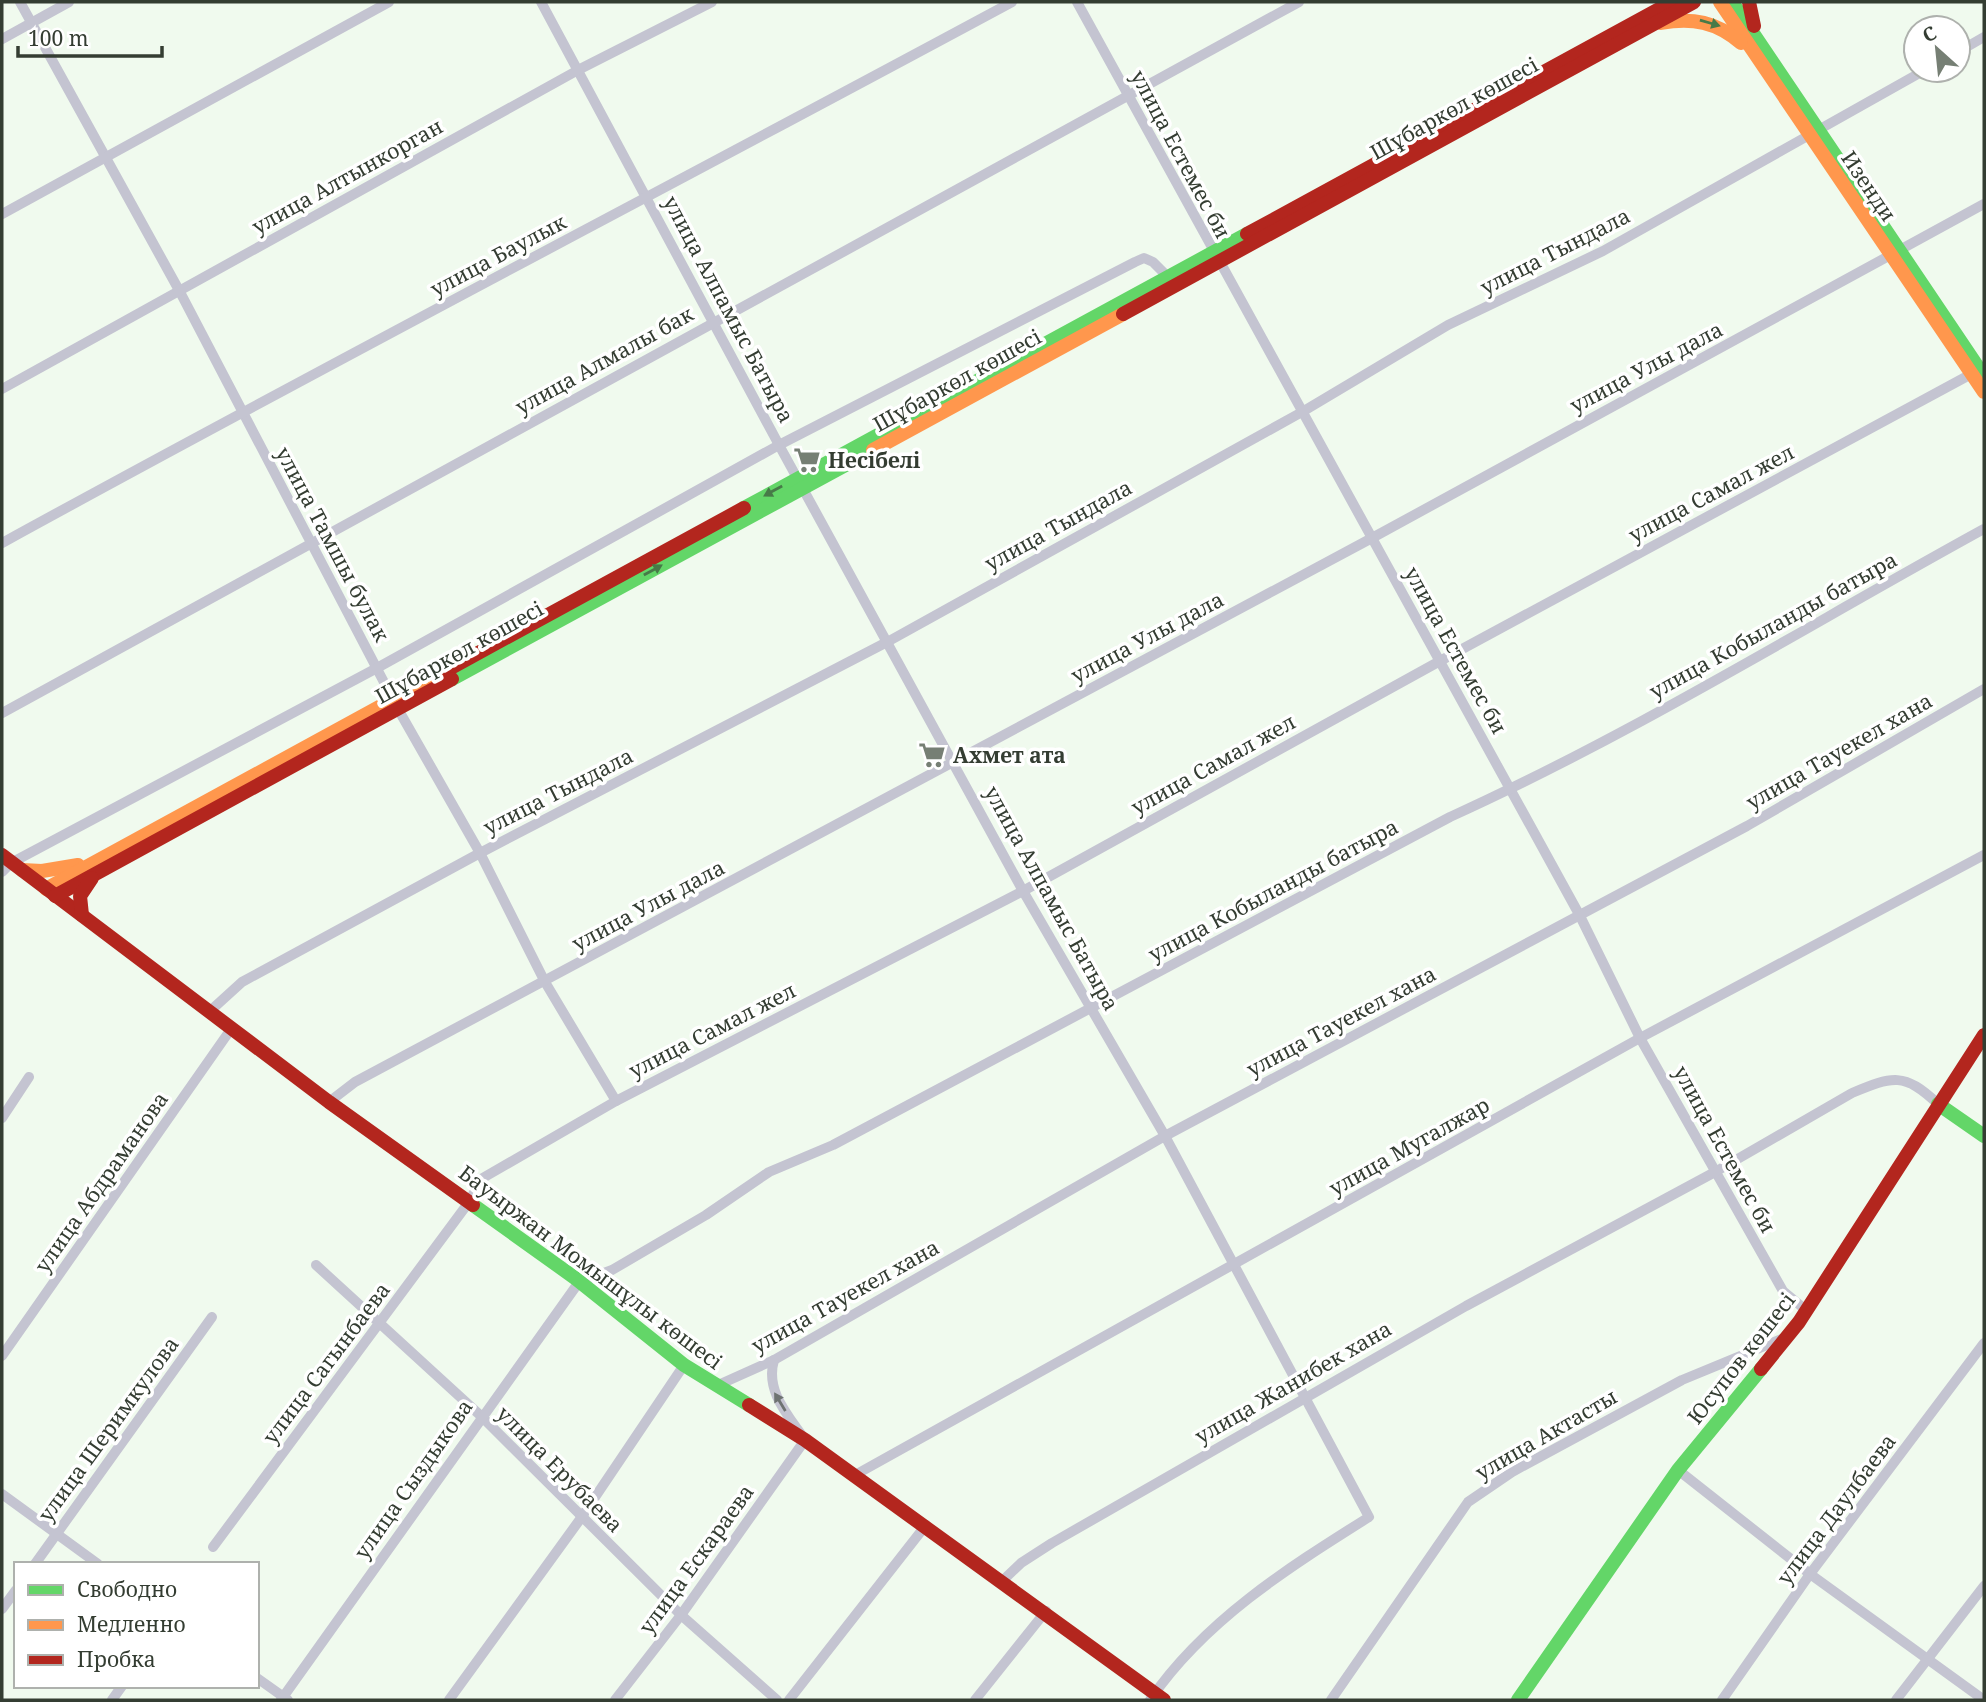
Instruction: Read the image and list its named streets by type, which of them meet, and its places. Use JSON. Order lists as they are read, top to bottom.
{
  "streets": {
    "street": [
      "Шұбаркөл көшесі",
      "улица Естемес би",
      "улица Алтынкорган",
      "Изенди",
      "улица Тындала",
      "улица Баулык",
      "улица Алпамыс Батыра",
      "улица Алмалы бак",
      "улица Улы дала",
      "улица Самал жел",
      "улица Тамшы булак",
      "улица Кобыланды батыра",
      "улица Тауекел хана",
      "улица Мугалжар",
      "улица Абдраманова",
      "Бауыржан Момышұлы көшесі",
      "Юсупов көшесі",
      "улица Сагынбаева",
      "улица Жанибек хана",
      "улица Шеримкулова",
      "улица Актасты",
      "улица Ерубаева",
      "улица Сыздыкова",
      "улица Даулбаева",
      "улица Ескараева"
    ]
  },
  "crossings": [
    ["Шұбаркөл көшесі", "улица Естемес би"],
    ["Шұбаркөл көшесі", "улица Алпамыс Батыра"],
    ["Шұбаркөл көшесі", "улица Тамшы булак"],
    ["Шұбаркөл көшесі", "Бауыржан Момышұлы көшесі"],
    ["улица Естемес би", "улица Тындала"],
    ["улица Естемес би", "улица Алмалы бак"],
    ["улица Естемес би", "улица Улы дала"],
    ["улица Естемес би", "улица Самал жел"],
    ["улица Естемес би", "улица Кобыланды батыра"],
    ["улица Естемес би", "улица Тауекел хана"],
    ["улица Естемес би", "улица Мугалжар"],
    ["улица Естемес би", "Юсупов көшесі"],
    ["улица Естемес би", "улица Жанибек хана"],
    ["улица Алтынкорган", "улица Алпамыс Батыра"],
    ["улица Алтынкорган", "улица Тамшы булак"],
    ["Изенди", "улица Тындала"],
    ["Изенди", "улица Улы дала"],
    ["Изенди", "улица Самал жел"],
    ["улица Тындала", "улица Алпамыс Батыра"],
    ["улица Тындала", "улица Тамшы булак"],
    ["улица Тындала", "Бауыржан Момышұлы көшесі"],
    ["улица Баулык", "улица Алпамыс Батыра"],
    ["улица Баулык", "улица Тамшы булак"],
    ["улица Алпамыс Батыра", "улица Алмалы бак"],
    ["улица Алпамыс Батыра", "улица Улы дала"],
    ["улица Алпамыс Батыра", "улица Самал жел"],
    ["улица Алпамыс Батыра", "улица Кобыланды батыра"],
    ["улица Алпамыс Батыра", "улица Тауекел хана"],
    ["улица Алпамыс Батыра", "улица Мугалжар"],
    ["улица Алпамыс Батыра", "Бауыржан Момышұлы көшесі"],
    ["улица Алпамыс Батыра", "улица Жанибек хана"],
    ["улица Алмалы бак", "улица Тамшы булак"],
    ["улица Улы дала", "улица Тамшы булак"],
    ["улица Улы дала", "Бауыржан Момышұлы көшесі"],
    ["улица Самал жел", "улица Тамшы булак"],
    ["улица Самал жел", "Бауыржан Момышұлы көшесі"],
    ["улица Самал жел", "улица Сагынбаева"],
    ["улица Кобыланды батыра", "Бауыржан Момышұлы көшесі"],
    ["улица Кобыланды батыра", "улица Сыздыкова"],
    ["улица Тауекел хана", "Бауыржан Момышұлы көшесі"],
    ["улица Мугалжар", "Бауыржан Момышұлы көшесі"],
    ["улица Абдраманова", "Бауыржан Момышұлы көшесі"],
    ["Бауыржан Момышұлы көшесі", "улица Сагынбаева"],
    ["Бауыржан Момышұлы көшесі", "улица Жанибек хана"],
    ["Бауыржан Момышұлы көшесі", "улица Сыздыкова"],
    ["Бауыржан Момышұлы көшесі", "улица Ескараева"],
    ["Юсупов көшесі", "улица Жанибек хана"],
    ["Юсупов көшесі", "улица Актасты"],
    ["улица Сагынбаева", "улица Ерубаева"],
    ["улица Ерубаева", "улица Сыздыкова"],
    ["улица Ерубаева", "улица Ескараева"]
  ],
  "places": {
    "supermarket": ["Несібелі", "Ахмет ата"]
  },
  "legend": ["Свободно", "Медленно", "Пробка"],
  "scale_bar": "100 m",
  "north": "top left"
}
